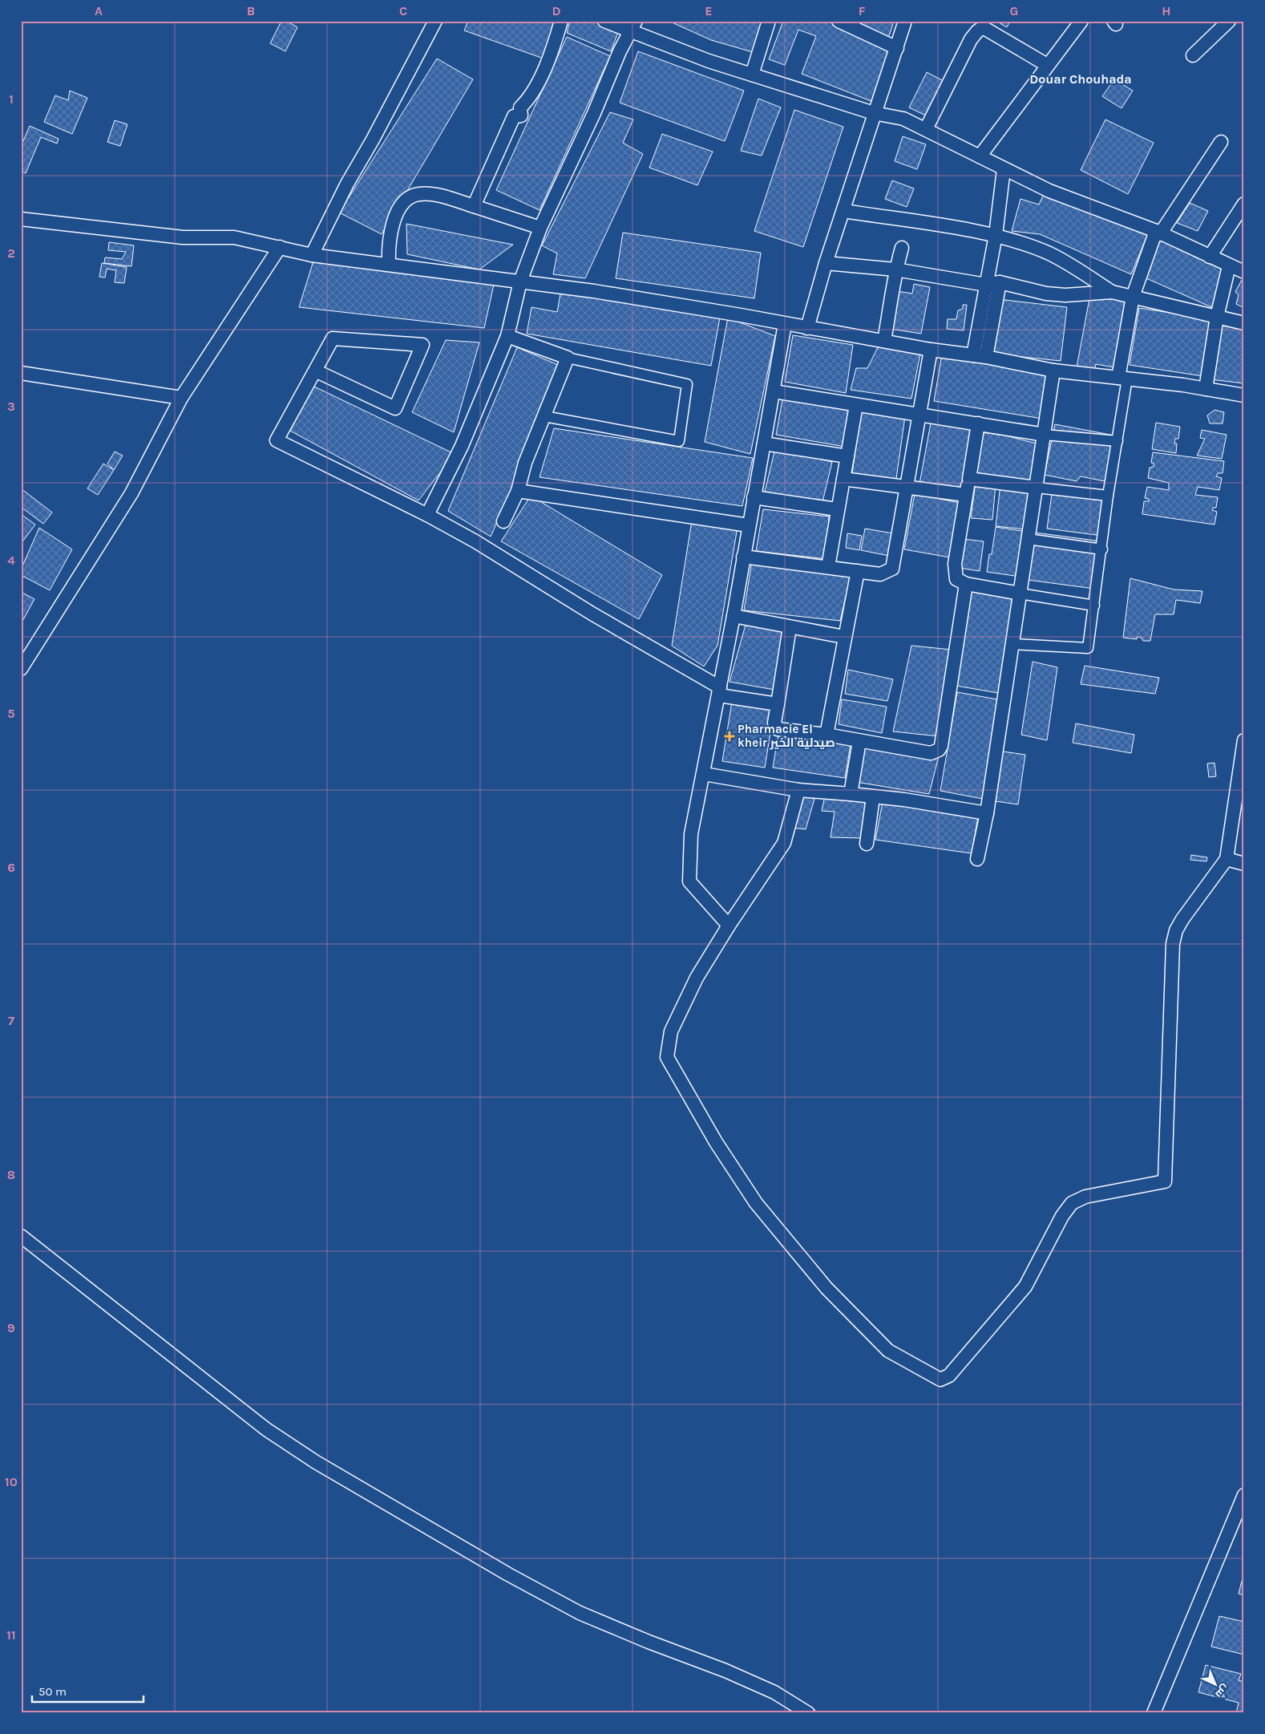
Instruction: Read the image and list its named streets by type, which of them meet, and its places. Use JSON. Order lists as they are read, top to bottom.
{
  "districts": ["Douar Chouhada"],
  "places": {
    "health": ["Pharmacie El kheir صيدلية الخير"]
  },
  "scale_bar": "50 m",
  "north": "bottom right",
  "grid": {
    "columns": [
      "A",
      "B",
      "C",
      "D",
      "E",
      "F",
      "G",
      "H"
    ],
    "rows": [
      "1",
      "2",
      "3",
      "4",
      "5",
      "6",
      "7",
      "8",
      "9",
      "10",
      "11"
    ]
  }
}
